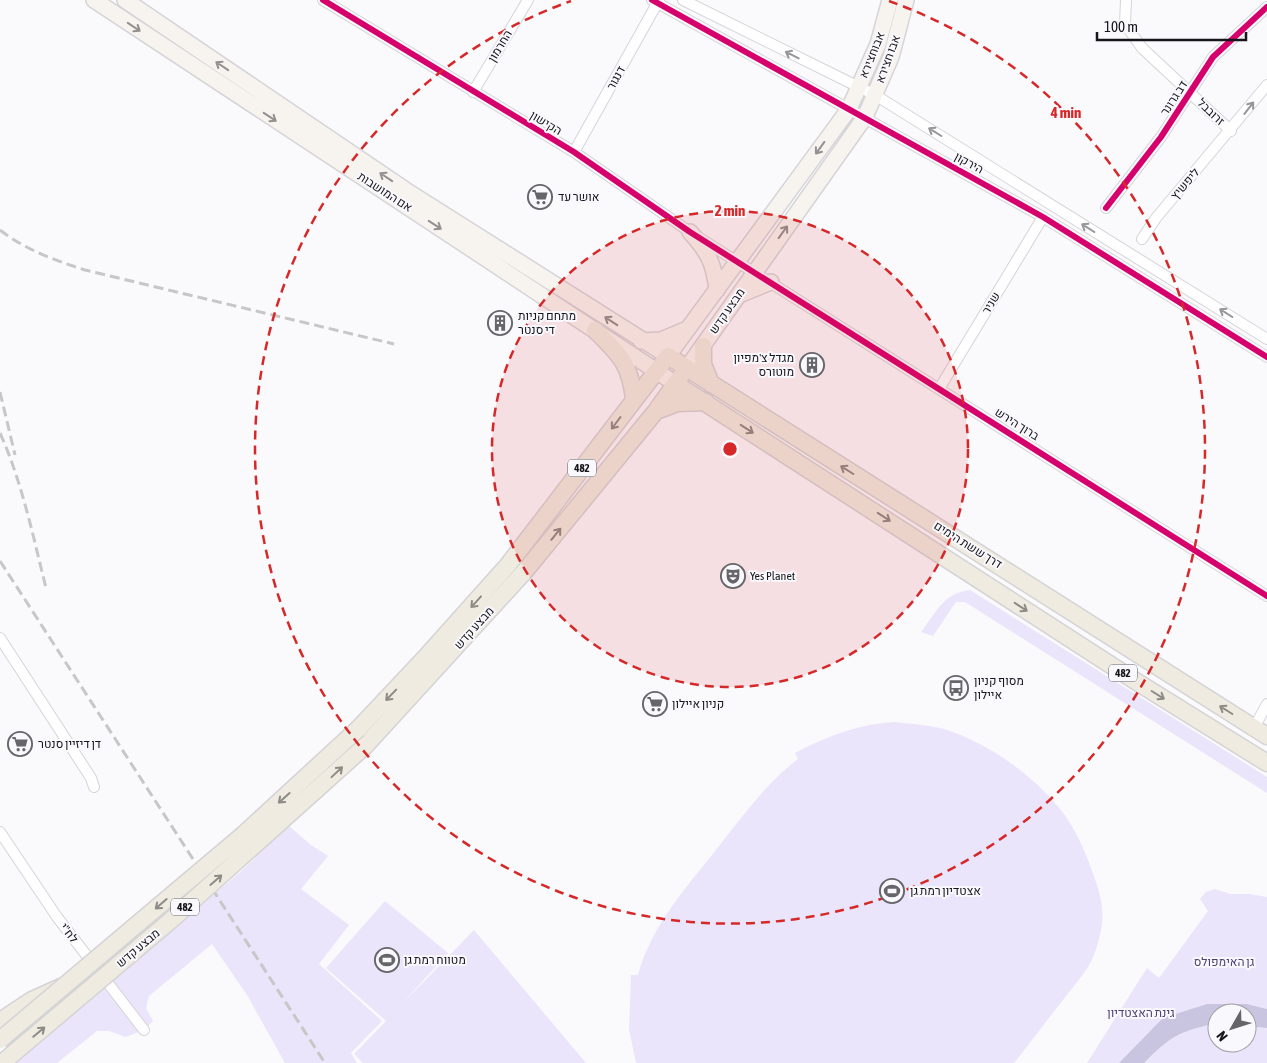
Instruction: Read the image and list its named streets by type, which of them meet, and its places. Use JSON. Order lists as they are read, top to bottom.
{
  "streets": {
    "main road": [
      "אבוחצירא",
      "אבו חצירא",
      "אם המושבות",
      "מבצע קדש",
      "482",
      "דרך ששת הימים"
    ],
    "street": [
      "החרמון",
      "דנגור",
      "דב גרונר",
      "זרובבל",
      "הקישון",
      "הירקון",
      "ליפשיץ",
      "שניר",
      "ברוך הירש",
      "לח\"י"
    ]
  },
  "crossings": [
    ["החרמון", "הקישון"],
    ["אבוחצירא", "הירקון"],
    ["אבוחצירא", "מבצע קדש"],
    ["אבו חצירא", "הירקון"],
    ["אבו חצירא", "מבצע קדש"],
    ["דנגור", "הקישון"],
    ["דנגור", "הירקון"],
    ["דב גרונר", "זרובבל"],
    ["זרובבל", "ליפשיץ"],
    ["הקישון", "מבצע קדש"],
    ["הקישון", "ברוך הירש"],
    ["הירקון", "שניר"],
    ["הירקון", "מבצע קדש"],
    ["אם המושבות", "מבצע קדש"],
    ["אם המושבות", "דרך ששת הימים"],
    ["שניר", "ברוך הירש"],
    ["מבצע קדש", "ברוך הירש"],
    ["מבצע קדש", "דרך ששת הימים"]
  ],
  "parks": ["גן האימפולס", "גינת האצטדיון"],
  "places": {
    "supermarket": ["אושר עד", "קניון איילון", "דן דיזיין סנטר"],
    "building": ["מתחם קניות די סנטר", "מגדל צ'מפיון מוטורס"],
    "theatre": ["Yes Planet"],
    "bus stop": ["מסוף קניון איילון"],
    "sports": ["אצטדיון רמת גן", "מטווח רמת גן"]
  },
  "scale_bar": "100 m",
  "north": "bottom left",
  "rings": ["4 min", "2 min"]
}
